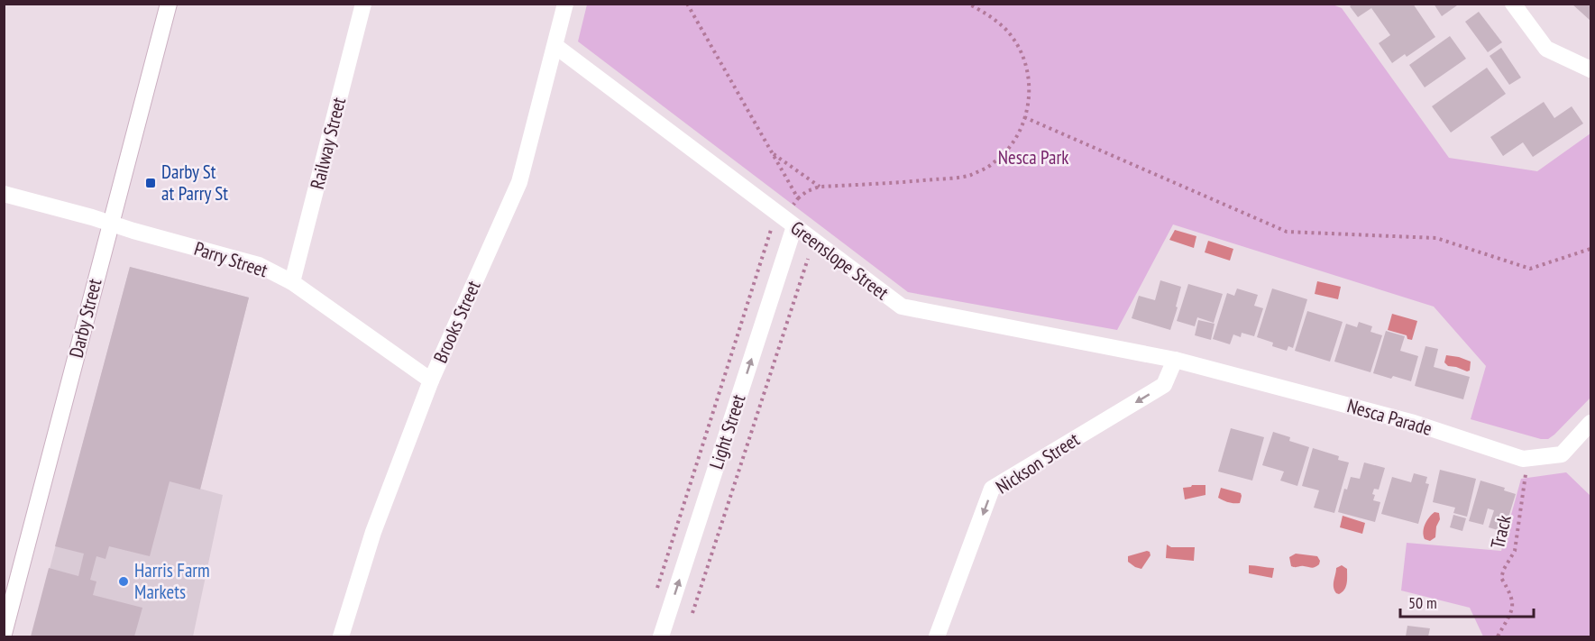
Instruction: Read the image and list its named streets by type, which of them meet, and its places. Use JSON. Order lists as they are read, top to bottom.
{
  "streets": {
    "street": [
      "Railway Street",
      "Parry Street",
      "Greenslope Street",
      "Darby Street",
      "Brooks Street",
      "Nesca Parade",
      "Light Street",
      "Nickson Street"
    ],
    "path": ["Track"]
  },
  "crossings": [
    ["Railway Street", "Parry Street"],
    ["Parry Street", "Darby Street"],
    ["Parry Street", "Brooks Street"],
    ["Greenslope Street", "Brooks Street"],
    ["Greenslope Street", "Nesca Parade"],
    ["Greenslope Street", "Light Street"],
    ["Greenslope Street", "Nickson Street"],
    ["Nesca Parade", "Nickson Street"],
    ["Nesca Parade", "Track"]
  ],
  "one_way": ["Light Street", "Nickson Street"],
  "parks": ["Nesca Park"],
  "places": {
    "transit": ["Darby St at Parry St"],
    "other": ["Harris Farm Markets"]
  },
  "scale_bar": "50 m"
}
